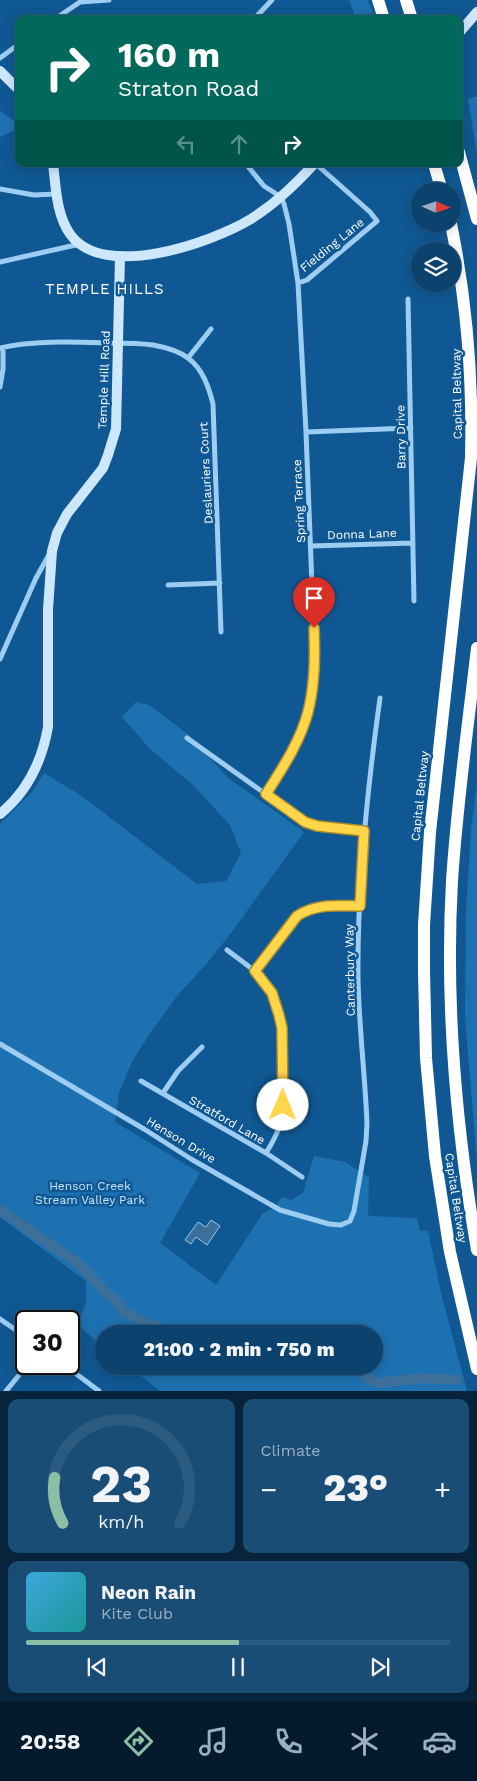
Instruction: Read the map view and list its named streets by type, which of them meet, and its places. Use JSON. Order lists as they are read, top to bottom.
{
  "streets": {
    "highway": ["Capital Beltway"],
    "main road": ["Temple Hill Road"],
    "street": [
      "Fielding Lane",
      "Barry Drive",
      "Deslauriers Court",
      "Spring Terrace",
      "Donna Lane",
      "Canterbury Way",
      "Stratford Lane",
      "Henson Drive"
    ]
  },
  "crossings": [
    ["Fielding Lane", "Spring Terrace"],
    ["Barry Drive", "Donna Lane"],
    ["Spring Terrace", "Donna Lane"],
    ["Canterbury Way", "Henson Drive"]
  ],
  "districts": ["TEMPLE HILLS"],
  "parks": ["Henson Creek Stream Valley Park"],
  "north": "right",
  "page": {
    "turn": ["160 m", "Straton Road"],
    "limit": "30",
    "trip": "21:00 · 2 min · 750 m",
    "tile": "Climate",
    "heat": ["−", "23°", "+"],
    "song": ["Neon Rain", "Kite Club"],
    "tabs": "20:58",
    "gauge": ["23", "km/h"]
  }
}
